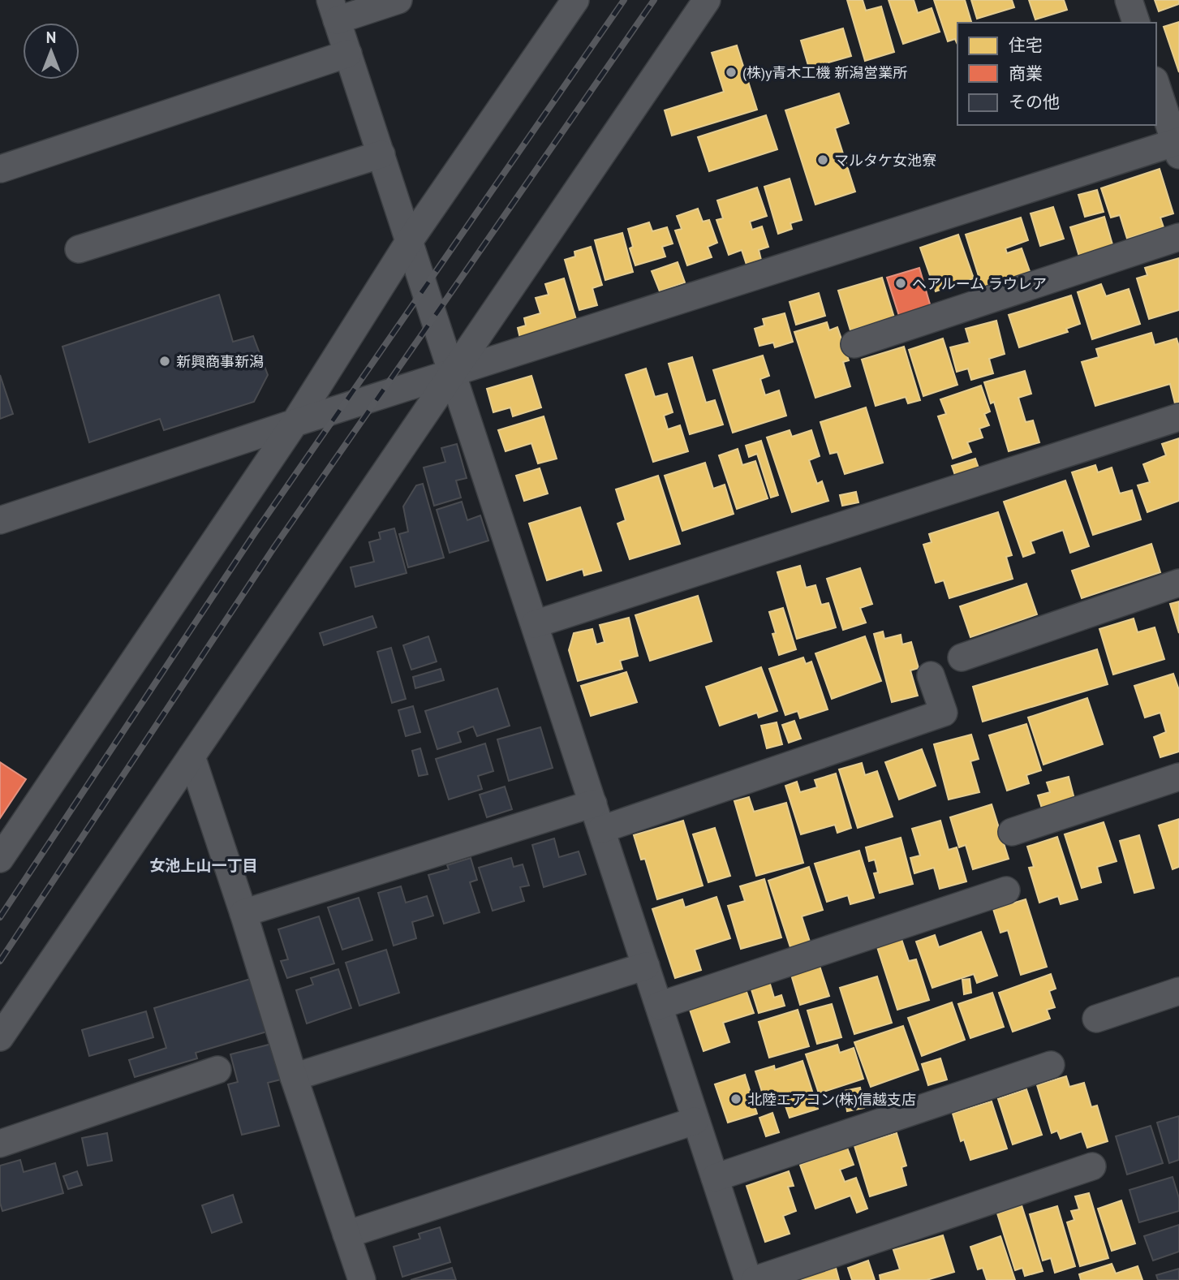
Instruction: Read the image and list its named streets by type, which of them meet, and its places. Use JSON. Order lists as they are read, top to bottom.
{
  "districts": ["女池上山一丁目"],
  "places": [
    "(株)y青木工機 新潟営業所",
    "マルタケ女池寮",
    "ヘアルーム ラウレア",
    "新興商事新潟",
    "北陸エアコン(株)信越支店"
  ],
  "legend": ["住宅", "商業", "その他"],
  "north": "top"
}
